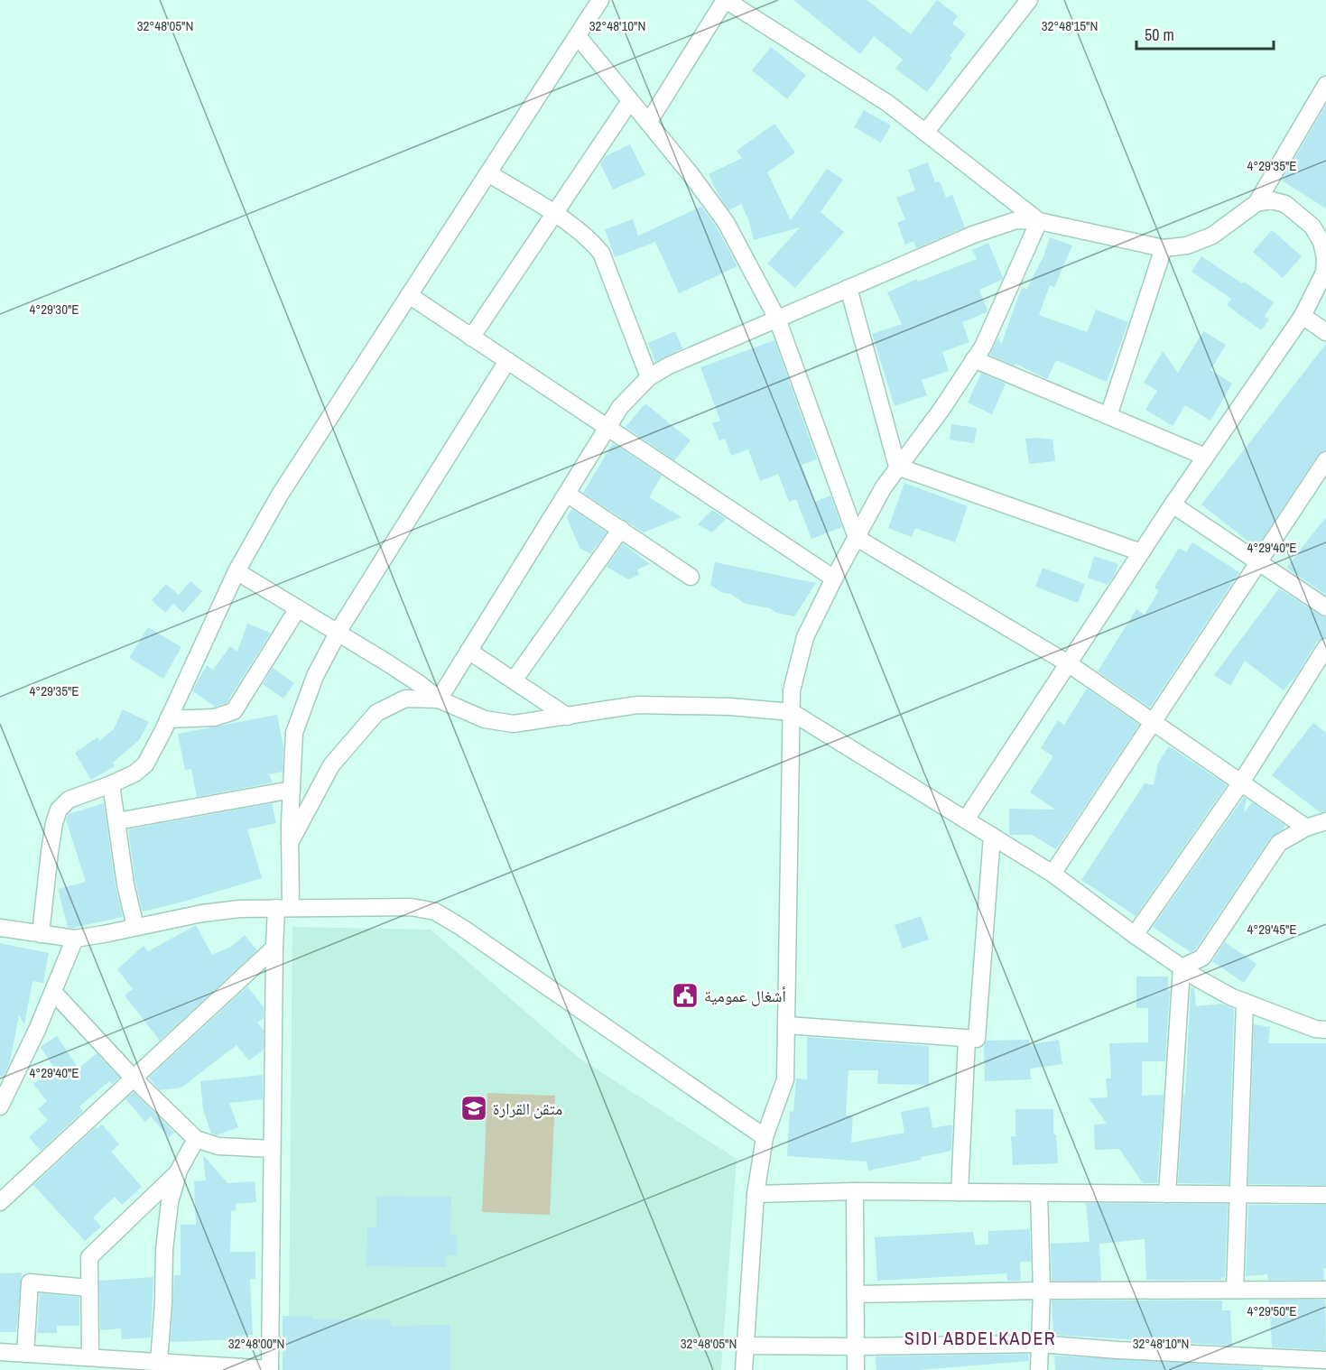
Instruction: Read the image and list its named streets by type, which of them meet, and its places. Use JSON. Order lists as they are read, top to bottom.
{
  "districts": ["SIDI ABDELKADER"],
  "places": {
    "public building": ["أشغال عمومية"],
    "school or university": ["متقن القرارة"]
  },
  "scale_bar": "50 m",
  "coordinates": [
    "32°48'05\"N",
    "32°48'10\"N",
    "32°48'15\"N",
    "4°29'35\"E",
    "4°29'30\"E",
    "4°29'40\"E",
    "4°29'45\"E",
    "4°29'50\"E",
    "32°48'00\"N"
  ]
}
